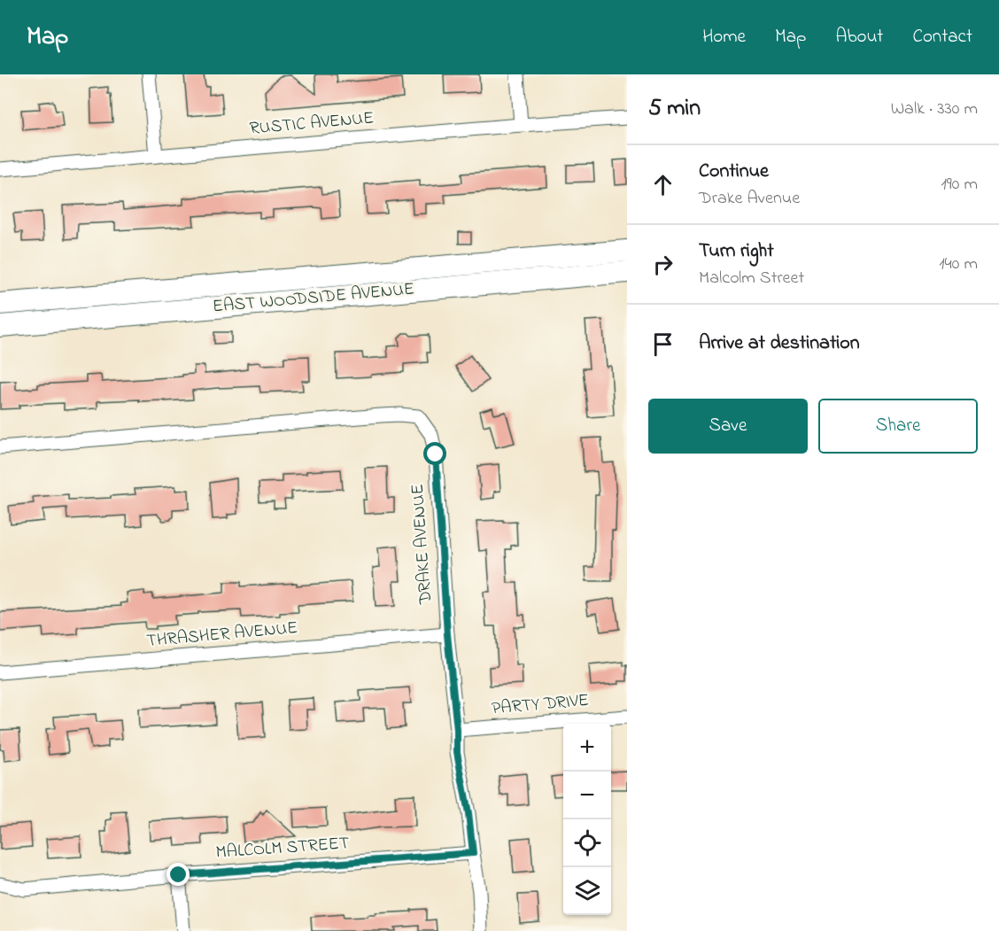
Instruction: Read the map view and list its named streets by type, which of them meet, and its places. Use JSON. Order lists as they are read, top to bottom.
{
  "streets": {
    "main road": ["EAST WOODSIDE AVENUE"],
    "street": [
      "RUSTIC AVENUE",
      "DRAKE AVENUE",
      "THRASHER AVENUE",
      "PARTY DRIVE",
      "MALCOLM STREET"
    ]
  },
  "crossings": [
    ["DRAKE AVENUE", "THRASHER AVENUE"],
    ["DRAKE AVENUE", "PARTY DRIVE"],
    ["DRAKE AVENUE", "MALCOLM STREET"]
  ],
  "page": {
    "header": "Map",
    "nav": [
      "Home",
      "Map",
      "About",
      "Contact"
    ],
    "heading": ["5 min", "Walk · 330 m"],
    "list": [
      ["Continue", "Drake Avenue", "190 m"],
      ["Turn right", "Malcolm Street", "140 m"],
      "Arrive at destination"
    ],
    "buttons": ["Save", "Share"],
    "map_buttons": ["+", "−"]
  }
}
